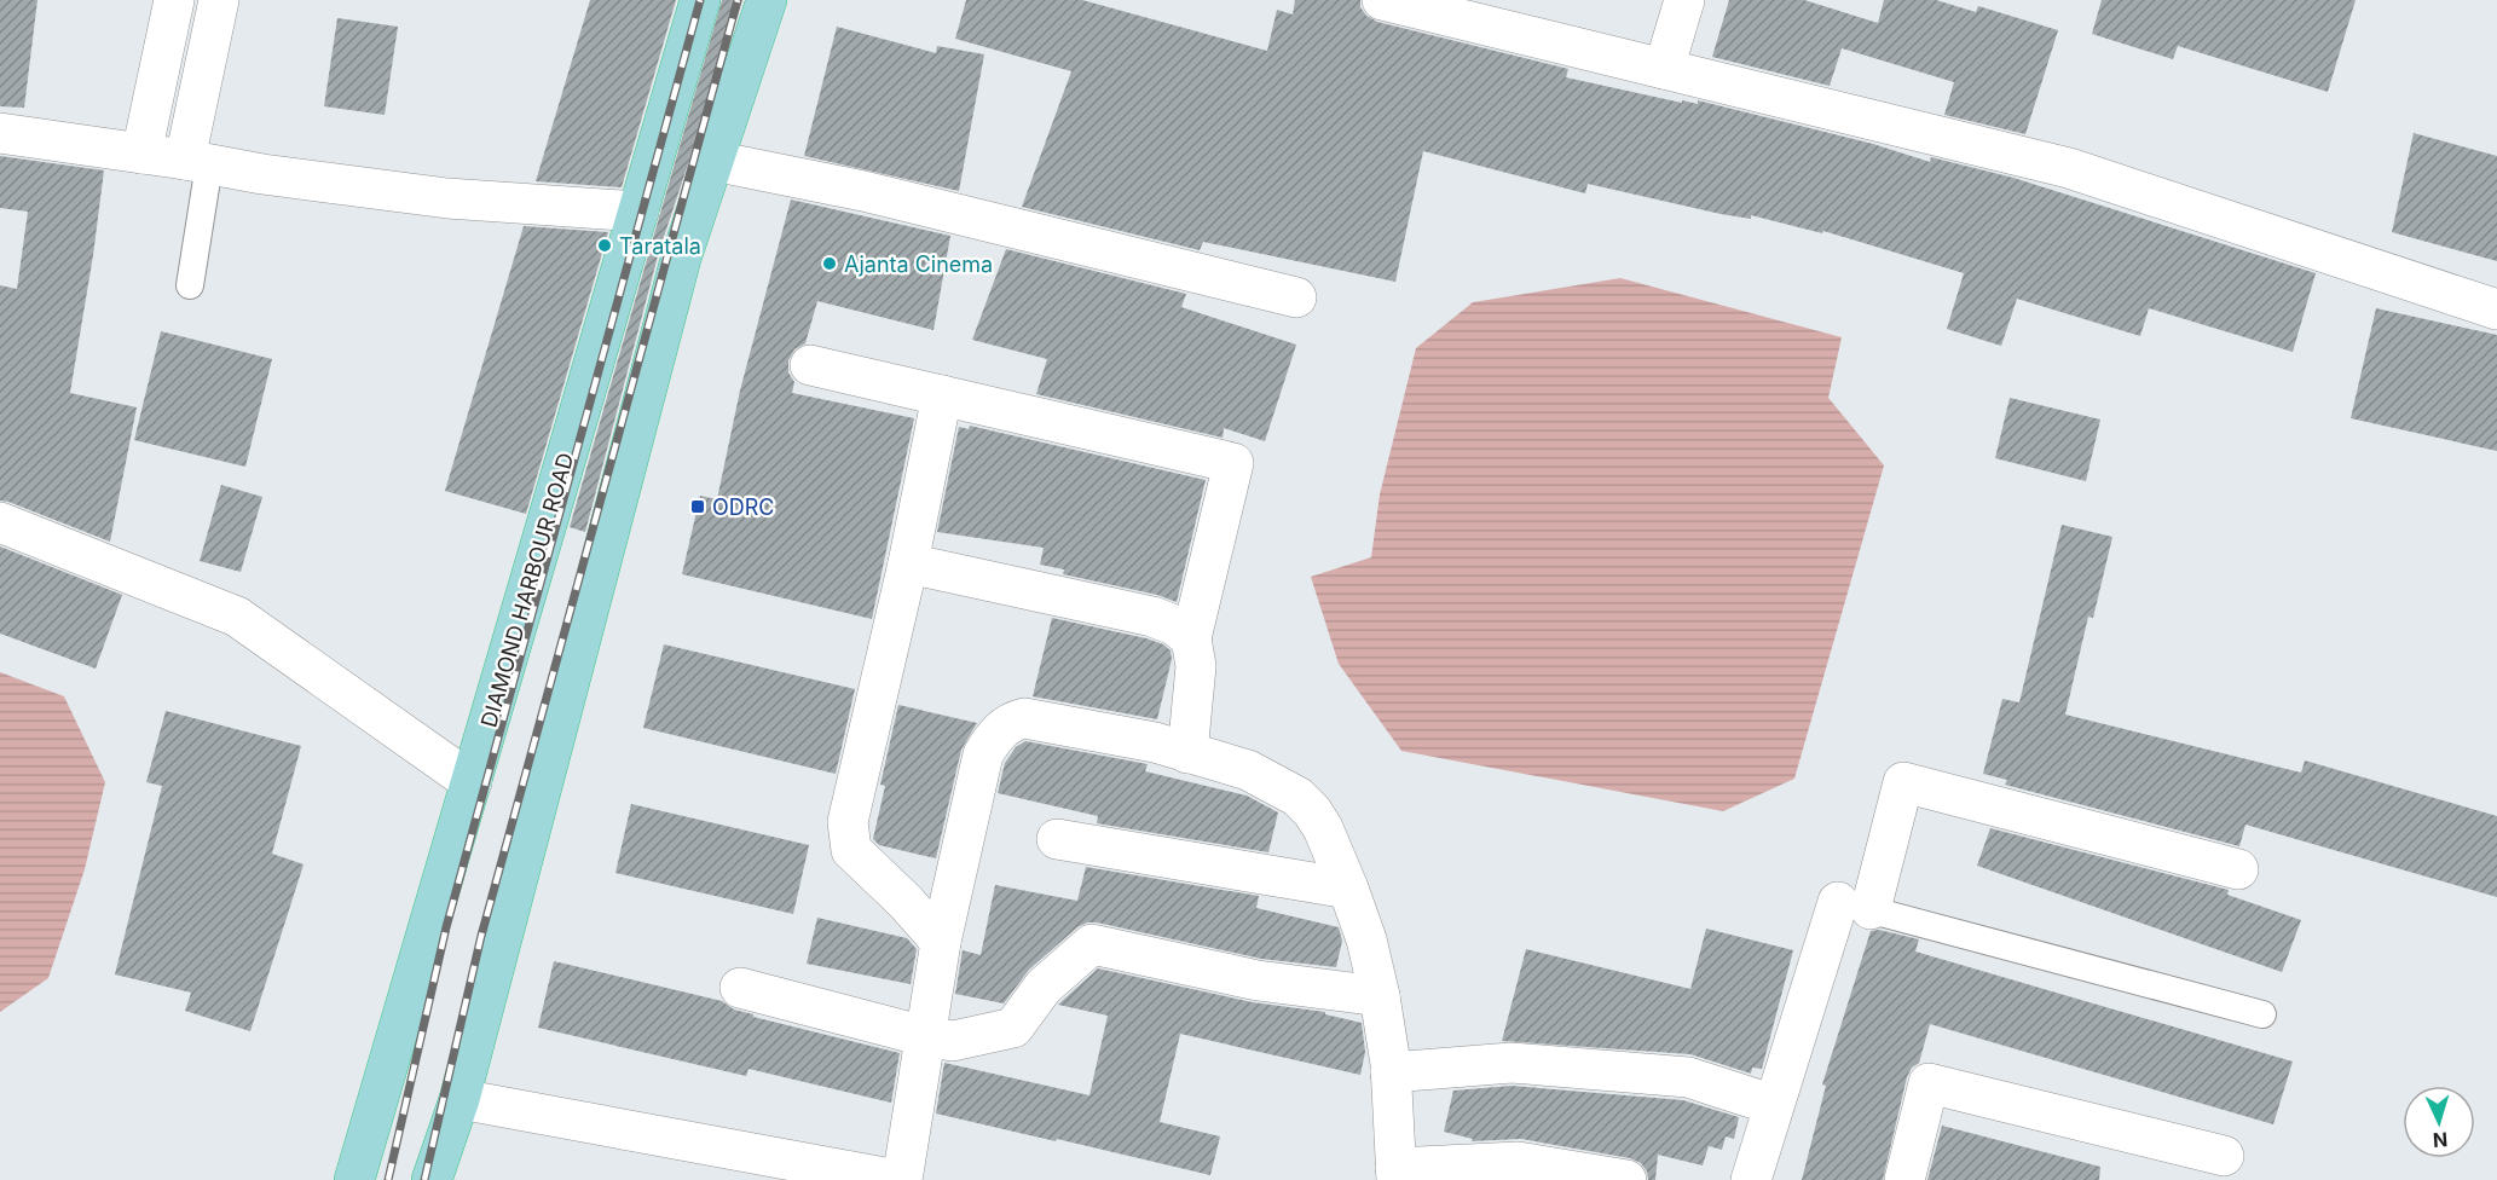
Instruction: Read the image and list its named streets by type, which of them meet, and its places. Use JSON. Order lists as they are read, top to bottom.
{
  "streets": {
    "highway": ["DIAMOND HARBOUR ROAD"]
  },
  "places": {
    "other": ["Taratala", "Ajanta Cinema"],
    "transit": ["ODRC"]
  },
  "north": "bottom"
}
